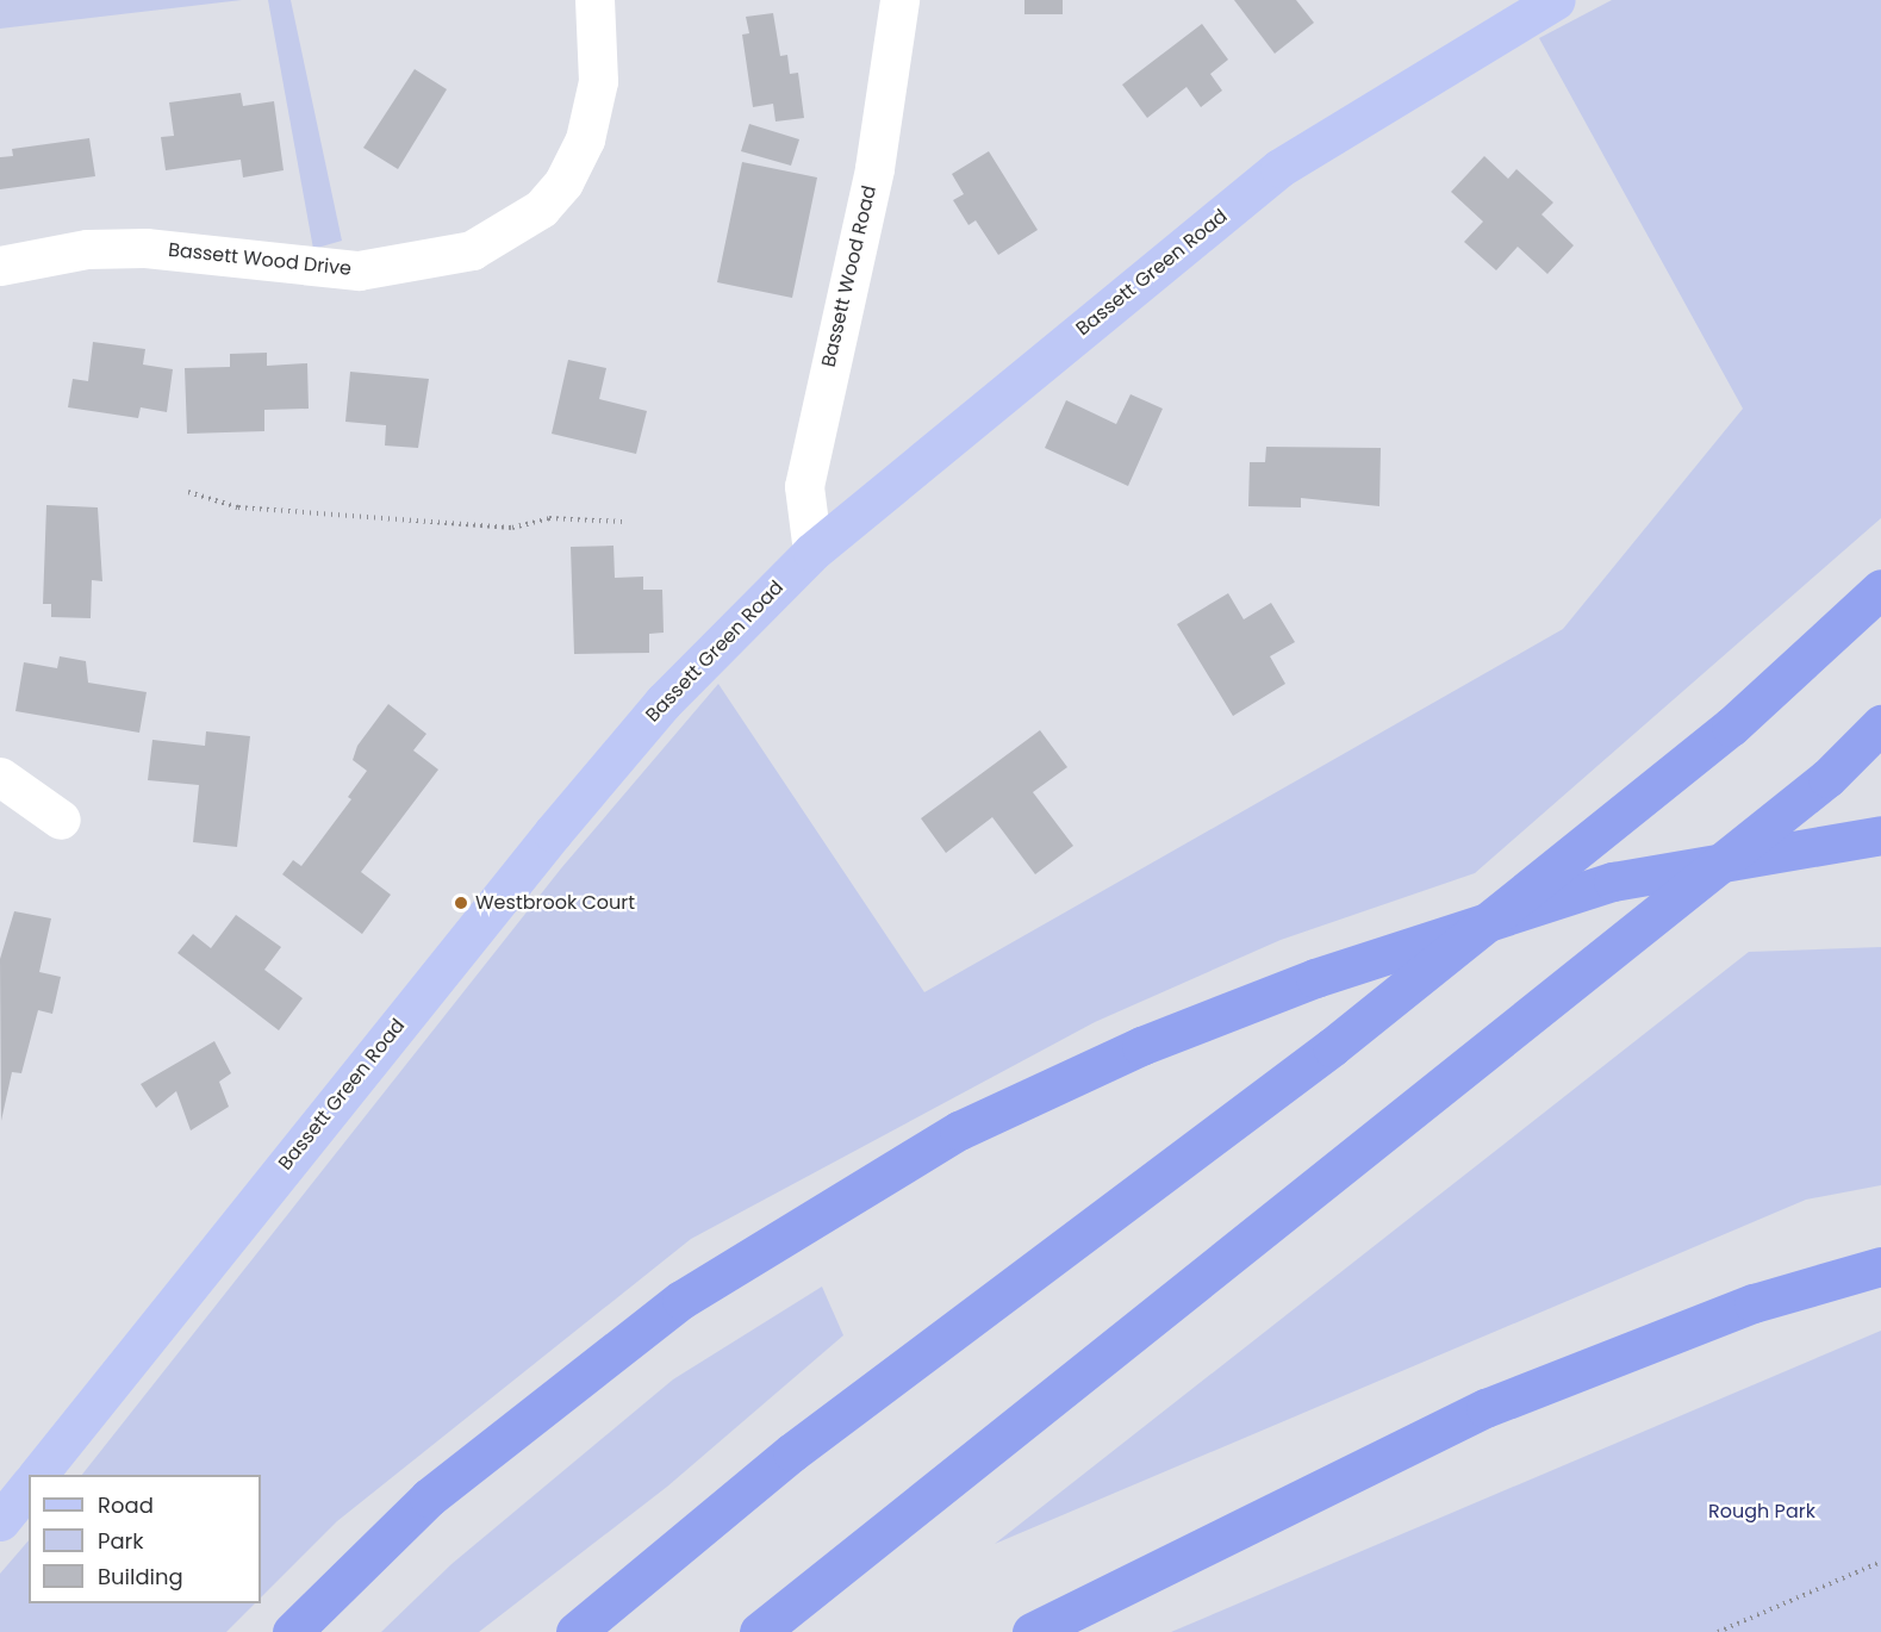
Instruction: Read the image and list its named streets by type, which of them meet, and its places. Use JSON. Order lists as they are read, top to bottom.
{
  "streets": {
    "main road": ["Bassett Green Road"],
    "street": ["Bassett Wood Drive", "Bassett Wood Road"]
  },
  "crossings": [
    ["Bassett Green Road", "Bassett Wood Road"]
  ],
  "parks": ["Rough Park"],
  "places": ["Westbrook Court"],
  "legend": ["Road", "Park", "Building"]
}
